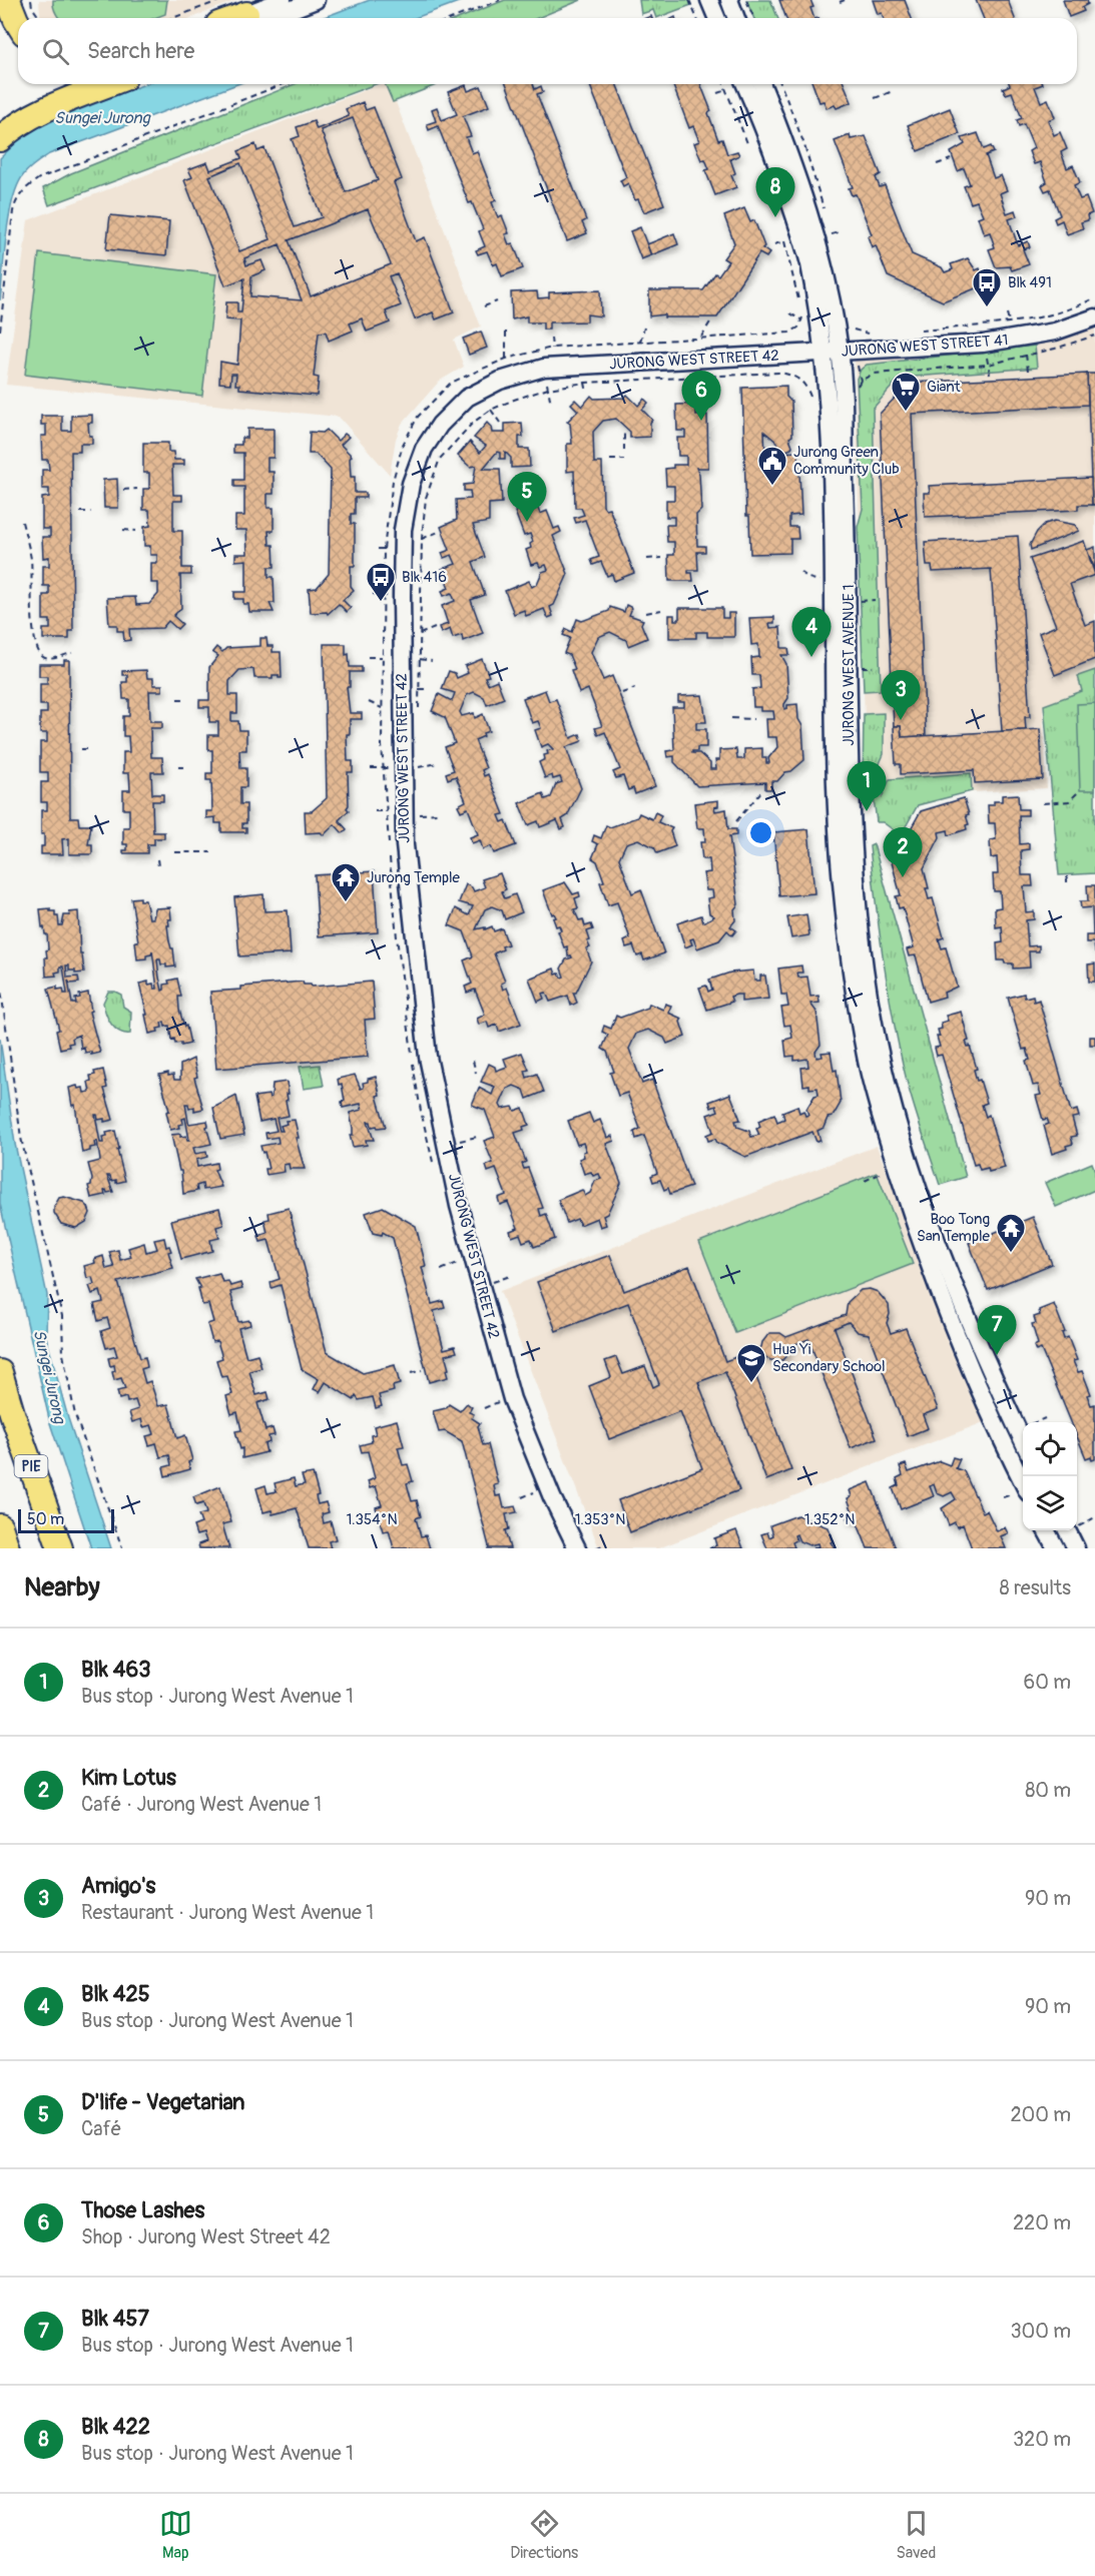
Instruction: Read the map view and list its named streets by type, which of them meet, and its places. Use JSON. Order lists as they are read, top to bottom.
{
  "streets": {
    "highway": ["PIE"],
    "street": ["JURONG WEST STREET 41", "JURONG WEST STREET 42", "JURONG WEST AVENUE 1"]
  },
  "crossings": [
    ["JURONG WEST STREET 41", "JURONG WEST STREET 42"],
    ["JURONG WEST STREET 41", "JURONG WEST AVENUE 1"],
    ["JURONG WEST STREET 42", "JURONG WEST AVENUE 1"]
  ],
  "water": ["Sungei Jurong"],
  "places": {
    "bus stop": ["Blk 491", "Blk 416"],
    "supermarket": ["Giant"],
    "public building": ["Jurong Green Community Club"],
    "temple": ["Jurong Temple", "Boo Tong San Temple"],
    "school or university": ["Hua Yi Secondary School"]
  },
  "scale_bar": "50 m",
  "page": {
    "search": "Search here",
    "pins": [
      "8",
      "6",
      "5",
      "4",
      "3",
      "1",
      "2",
      "7"
    ],
    "scale": "50 m",
    "heading": ["Nearby", "8 results"],
    "list": [
      {
        "mark": "1",
        "name": "Blk 463",
        "note": "Bus stop · Jurong West Avenue 1",
        "value": "60 m"
      },
      {
        "mark": "2",
        "name": "Kim Lotus",
        "note": "Café · Jurong West Avenue 1",
        "value": "80 m"
      },
      {
        "mark": "3",
        "name": "Amigo's",
        "note": "Restaurant · Jurong West Avenue 1",
        "value": "90 m"
      },
      {
        "mark": "4",
        "name": "Blk 425",
        "note": "Bus stop · Jurong West Avenue 1",
        "value": "90 m"
      },
      {
        "mark": "5",
        "name": "D'life - Vegetarian",
        "note": "Café",
        "value": "200 m"
      },
      {
        "mark": "6",
        "name": "Those Lashes",
        "note": "Shop · Jurong West Street 42",
        "value": "220 m"
      },
      {
        "mark": "7",
        "name": "Blk 457",
        "note": "Bus stop · Jurong West Avenue 1",
        "value": "300 m"
      },
      {
        "mark": "8",
        "name": "Blk 422",
        "note": "Bus stop · Jurong West Avenue 1",
        "value": "320 m"
      }
    ],
    "nav": ["Map", "Directions", "Saved"]
  },
  "coordinates": ["1.354°N", "1.353°N", "1.352°N"]
}
